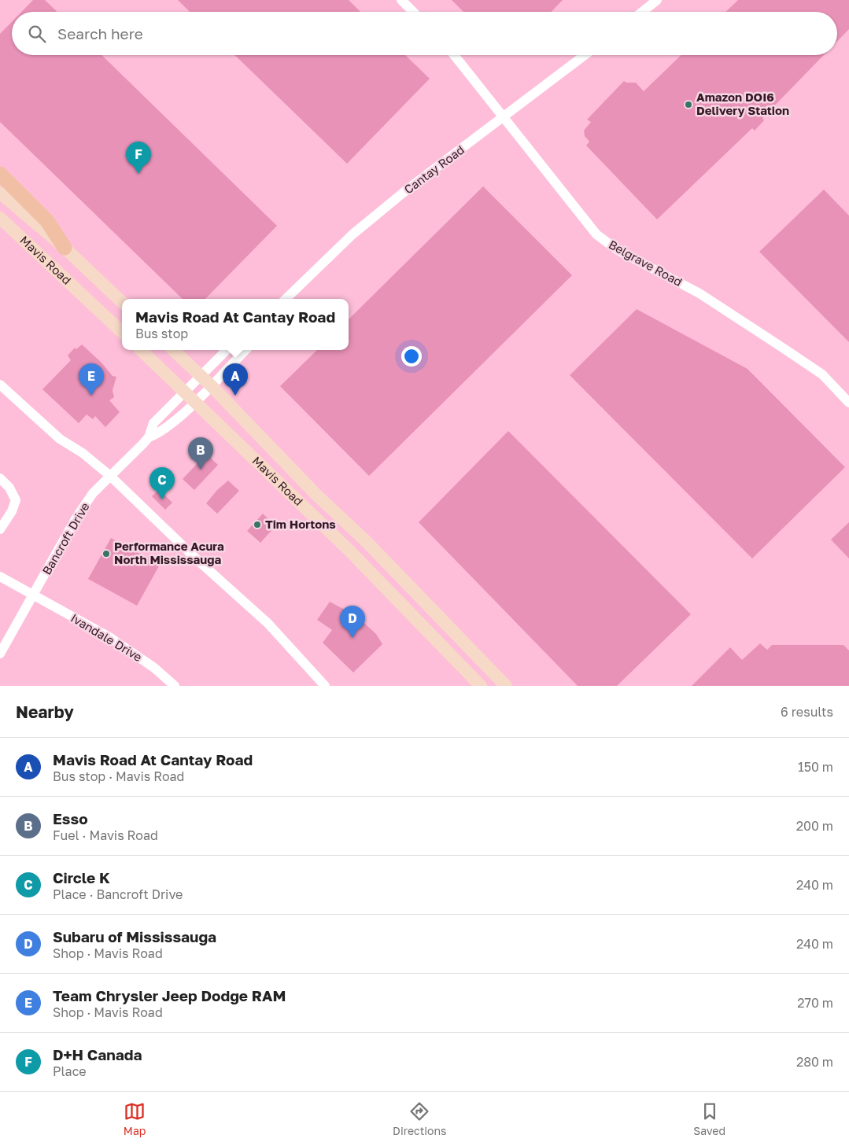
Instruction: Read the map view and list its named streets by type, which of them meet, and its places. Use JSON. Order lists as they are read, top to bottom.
{
  "streets": {
    "main road": ["Mavis Road"],
    "street": [
      "Cantay Road",
      "Belgrave Road",
      "Bancroft Drive",
      "Ivandale Drive"
    ]
  },
  "crossings": [
    ["Cantay Road", "Belgrave Road"],
    ["Mavis Road", "Bancroft Drive"],
    ["Bancroft Drive", "Ivandale Drive"]
  ],
  "places": ["Amazon DOI6 Delivery Station", "Tim Hortons", "Performance Acura North Mississauga"],
  "page": {
    "search": "Search here",
    "pins": [
      "F",
      "A",
      "E",
      "B",
      "C",
      "D"
    ],
    "popup": ["Mavis Road At Cantay Road", "Bus stop"],
    "heading": ["Nearby", "6 results"],
    "list": [
      {
        "mark": "A",
        "name": "Mavis Road At Cantay Road",
        "note": "Bus stop · Mavis Road",
        "value": "150 m"
      },
      {
        "mark": "B",
        "name": "Esso",
        "note": "Fuel · Mavis Road",
        "value": "200 m"
      },
      {
        "mark": "C",
        "name": "Circle K",
        "note": "Place · Bancroft Drive",
        "value": "240 m"
      },
      {
        "mark": "D",
        "name": "Subaru of Mississauga",
        "note": "Shop · Mavis Road",
        "value": "240 m"
      },
      {
        "mark": "E",
        "name": "Team Chrysler Jeep Dodge RAM",
        "note": "Shop · Mavis Road",
        "value": "270 m"
      },
      {
        "mark": "F",
        "name": "D+H Canada",
        "note": "Place",
        "value": "280 m"
      }
    ],
    "nav": ["Map", "Directions", "Saved"]
  }
}
